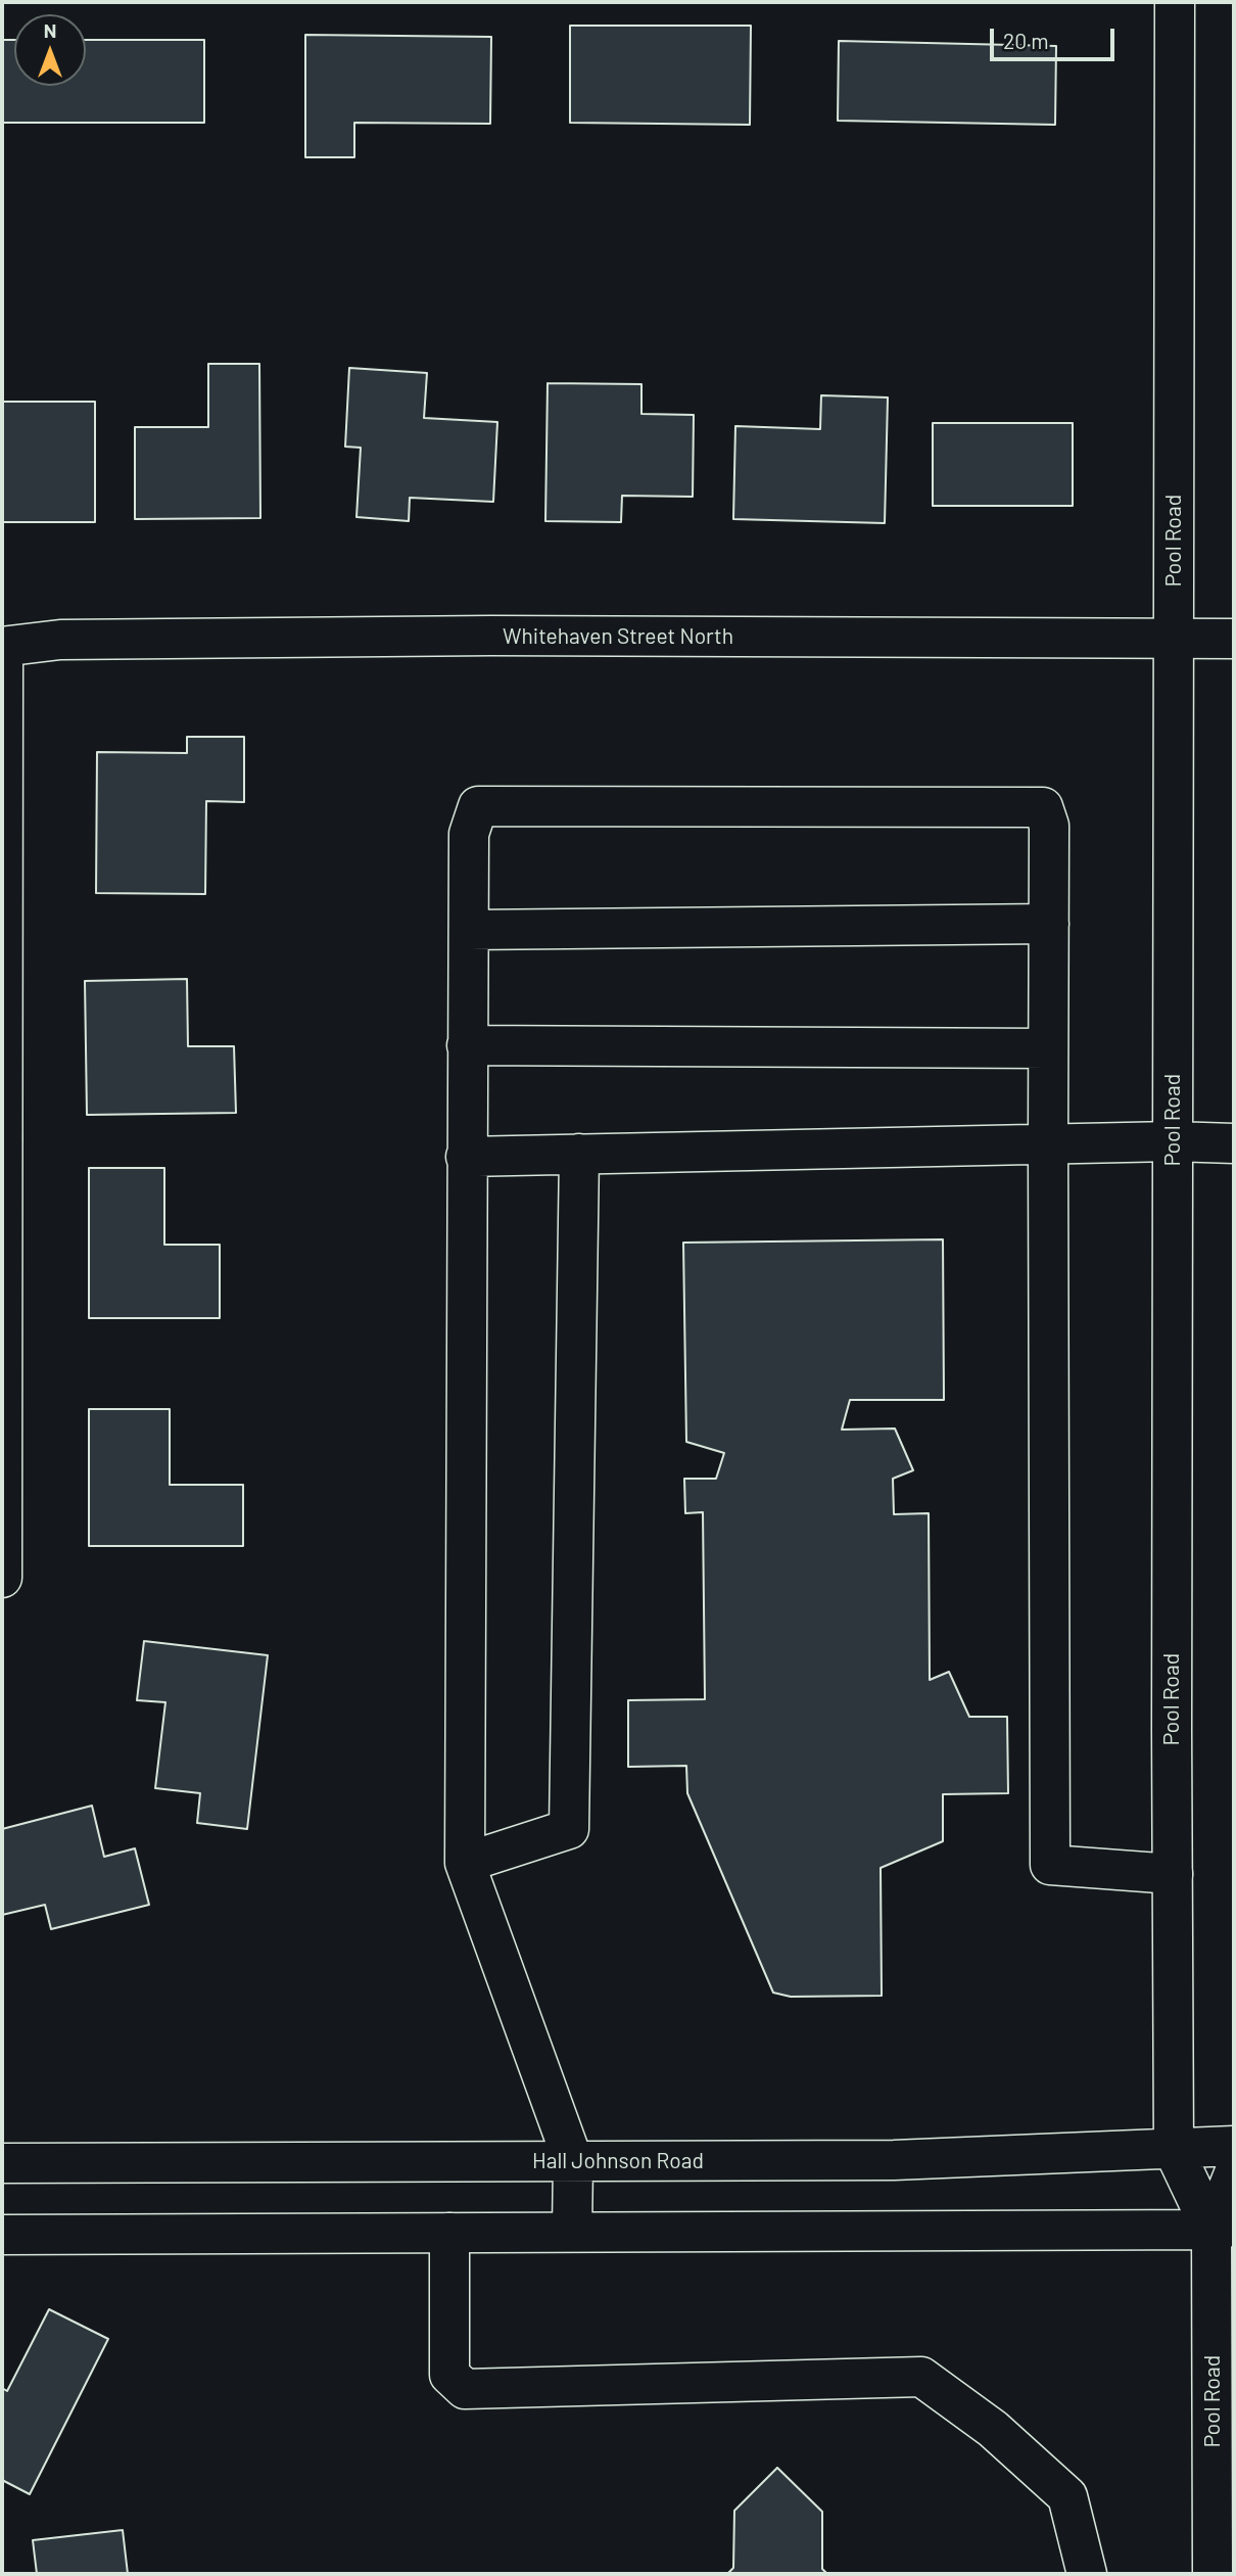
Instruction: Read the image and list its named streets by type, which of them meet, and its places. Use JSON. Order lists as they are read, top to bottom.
{
  "streets": {
    "main road": ["Pool Road", "Whitehaven Street North", "Hall Johnson Road"]
  },
  "crossings": [
    ["Pool Road", "Whitehaven Street North"],
    ["Pool Road", "Hall Johnson Road"]
  ],
  "scale_bar": "20 m",
  "north": "top"
}
